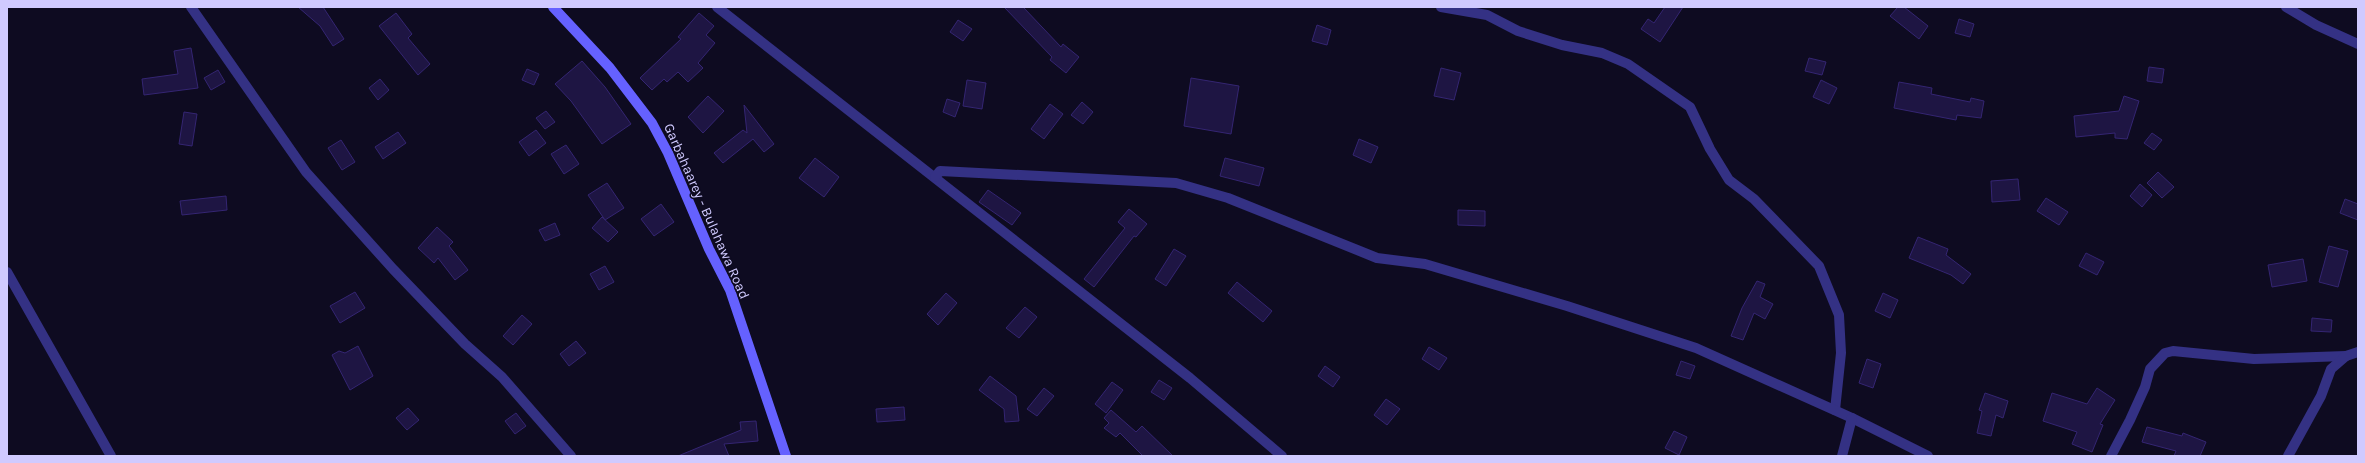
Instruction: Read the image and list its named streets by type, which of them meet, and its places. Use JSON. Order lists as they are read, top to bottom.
{
  "streets": {
    "main road": ["Garbahaarey - Bulahawa Road"]
  }
}
